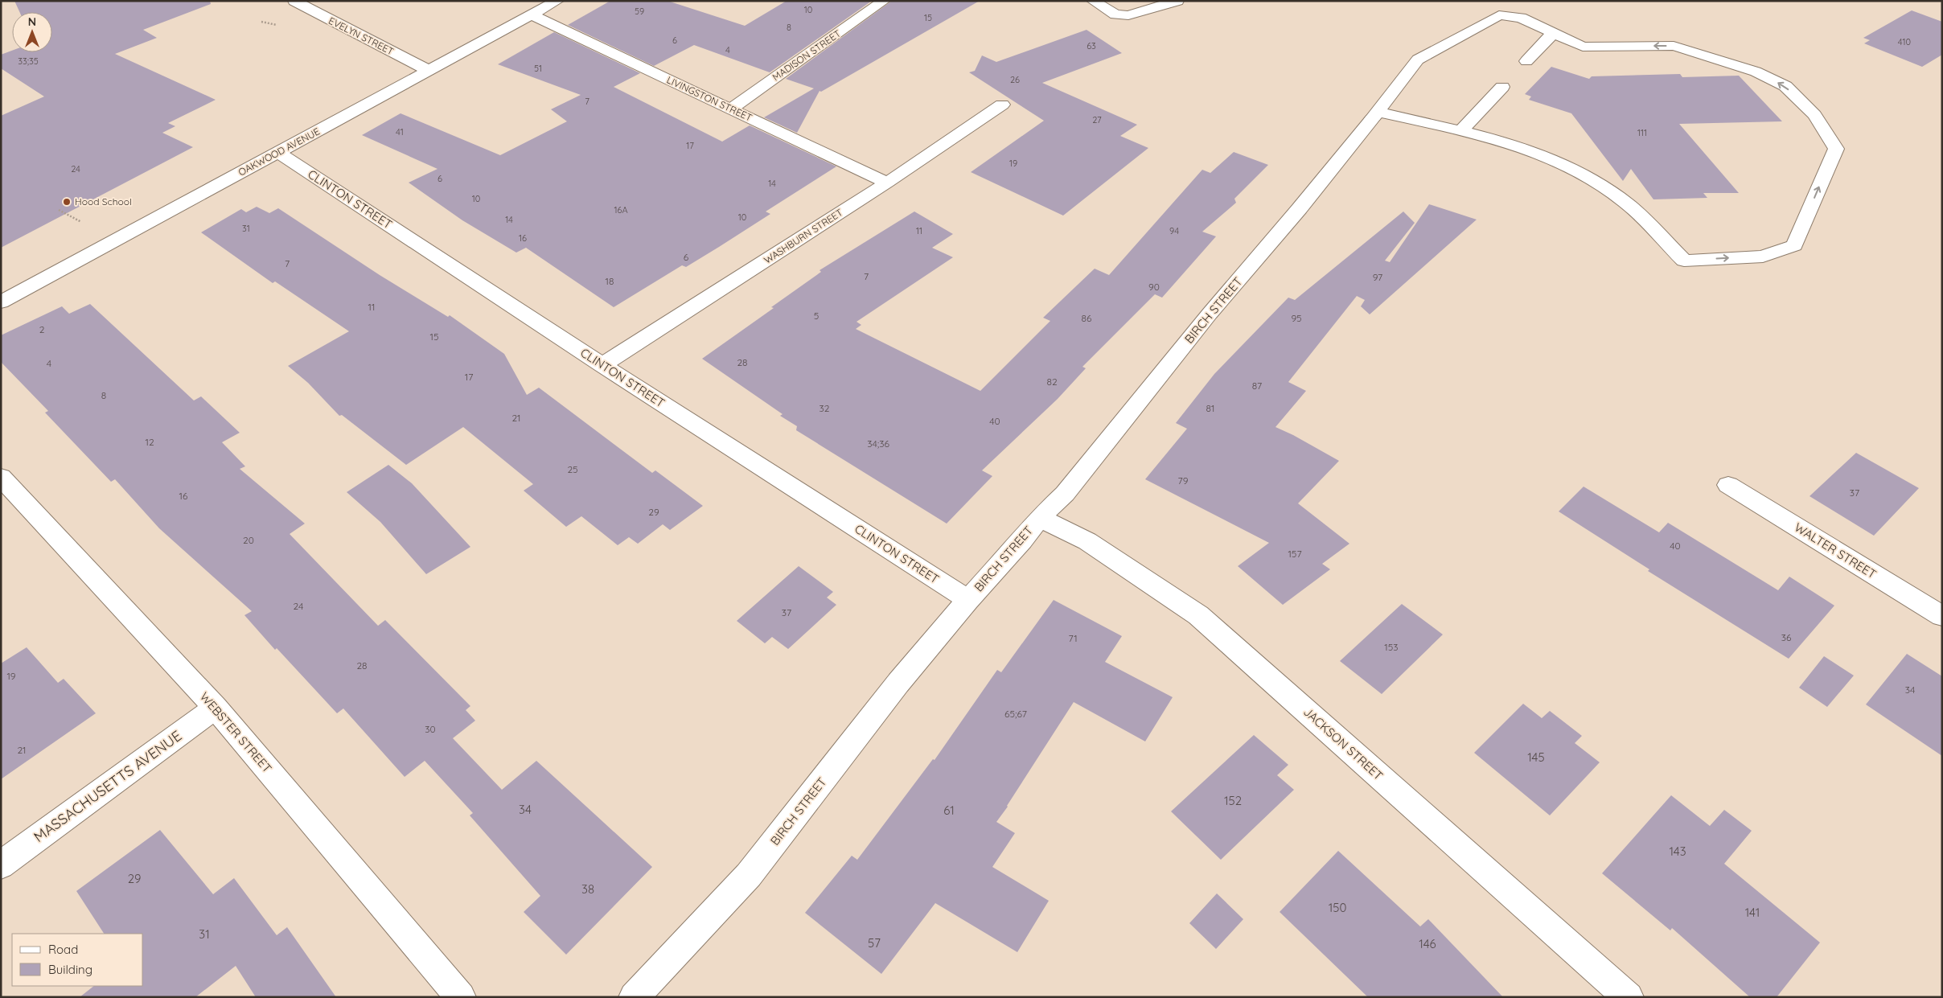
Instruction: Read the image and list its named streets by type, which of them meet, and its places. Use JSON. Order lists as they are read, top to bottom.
{
  "streets": {
    "street": [
      "EVELYN STREET",
      "MADISON STREET",
      "LIVINGSTON STREET",
      "OAKWOOD AVENUE",
      "CLINTON STREET",
      "WASHBURN STREET",
      "BIRCH STREET",
      "WALTER STREET",
      "WEBSTER STREET",
      "JACKSON STREET",
      "MASSACHUSETTS AVENUE"
    ]
  },
  "crossings": [
    ["EVELYN STREET", "OAKWOOD AVENUE"],
    ["MADISON STREET", "LIVINGSTON STREET"],
    ["LIVINGSTON STREET", "OAKWOOD AVENUE"],
    ["LIVINGSTON STREET", "WASHBURN STREET"],
    ["OAKWOOD AVENUE", "CLINTON STREET"],
    ["CLINTON STREET", "WASHBURN STREET"],
    ["CLINTON STREET", "BIRCH STREET"],
    ["BIRCH STREET", "JACKSON STREET"],
    ["WEBSTER STREET", "MASSACHUSETTS AVENUE"]
  ],
  "places": ["Hood School"],
  "house_numbers": [
    "10",
    "59",
    "15",
    "8",
    "6",
    "410",
    "63",
    "4",
    "33;35",
    "51",
    "26",
    "7",
    "27",
    "41",
    "111",
    "17",
    "19",
    "24",
    "6",
    "14",
    "10",
    "16A",
    "10",
    "14",
    "31",
    "11",
    "94",
    "16",
    "6",
    "7",
    "7",
    "97",
    "18",
    "90",
    "11",
    "5",
    "86",
    "95",
    "2",
    "15",
    "28",
    "4",
    "17",
    "82",
    "87",
    "8",
    "32",
    "81",
    "21",
    "40",
    "12",
    "34;36",
    "25",
    "79",
    "37",
    "16",
    "29",
    "20",
    "40",
    "157",
    "24",
    "37",
    "36",
    "71",
    "153",
    "28",
    "19",
    "34",
    "65;67",
    "30",
    "21",
    "145",
    "152",
    "34",
    "61",
    "143",
    "29",
    "38",
    "150",
    "141",
    "31",
    "57",
    "146"
  ],
  "legend": ["Road", "Building"],
  "north": "top"
}
